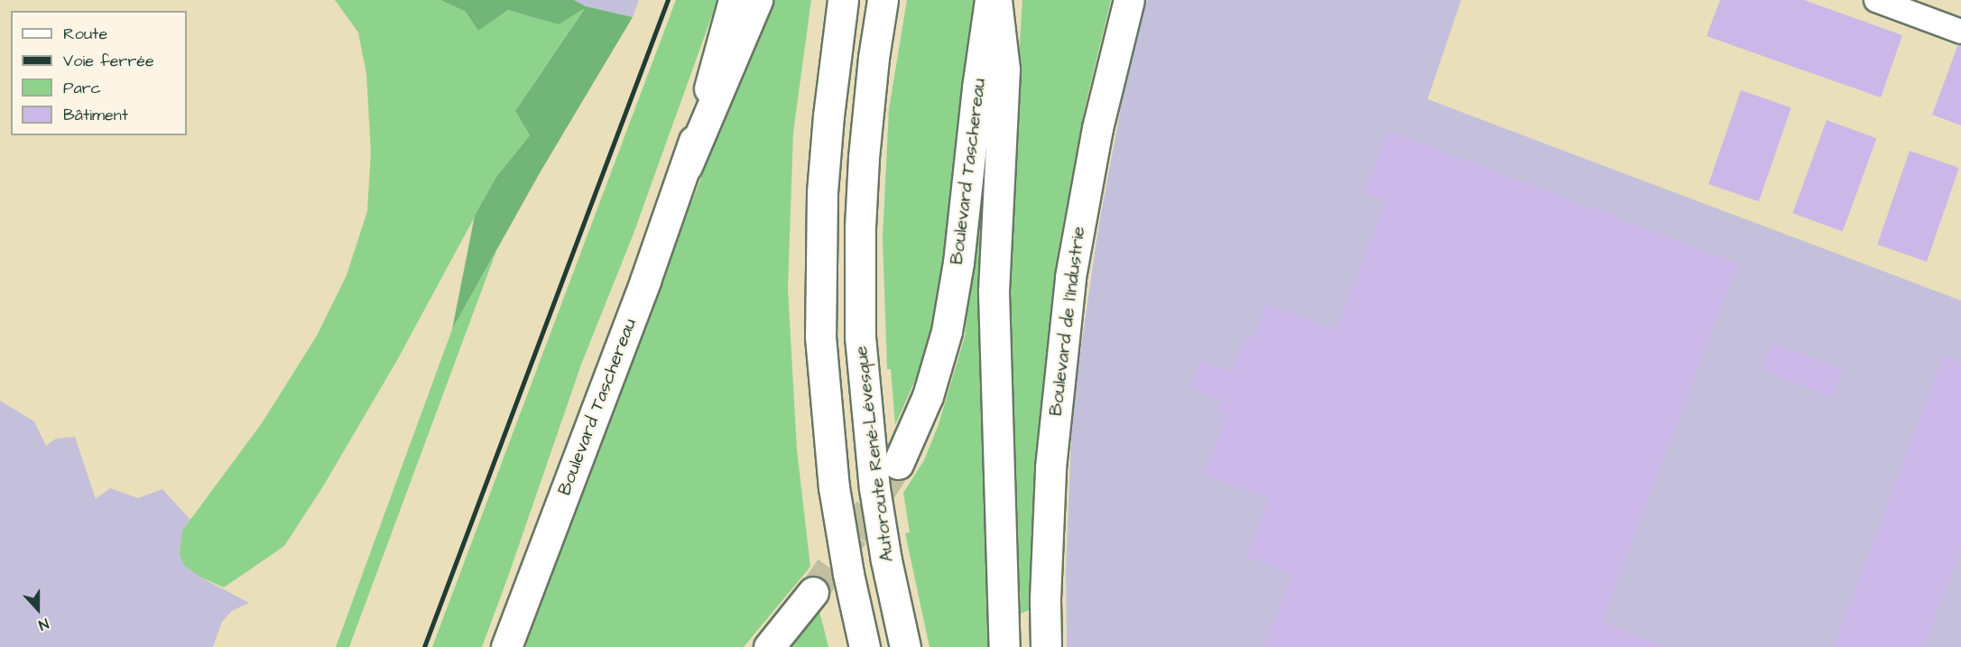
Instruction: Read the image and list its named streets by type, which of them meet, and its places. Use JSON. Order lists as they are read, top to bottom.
{
  "streets": {
    "main road": ["Boulevard Taschereau", "Boulevard de l'Industrie", "Autoroute René-Lévesque"]
  },
  "legend": [
    "Route",
    "Voie ferrée",
    "Parc",
    "Bâtiment"
  ],
  "north": "bottom"
}
